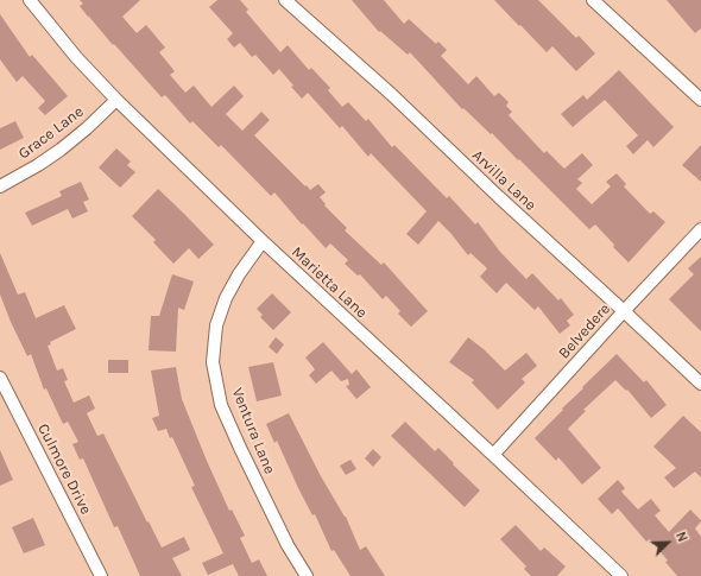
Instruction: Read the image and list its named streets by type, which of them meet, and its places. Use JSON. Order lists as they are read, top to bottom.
{
  "streets": {
    "street": [
      "Grace Lane",
      "Arvilla Lane",
      "Marietta Lane",
      "Belvedere",
      "Ventura Lane",
      "Culmore Drive"
    ]
  },
  "crossings": [
    ["Grace Lane", "Marietta Lane"],
    ["Arvilla Lane", "Belvedere"],
    ["Marietta Lane", "Belvedere"],
    ["Marietta Lane", "Ventura Lane"]
  ],
  "north": "top right"
}
